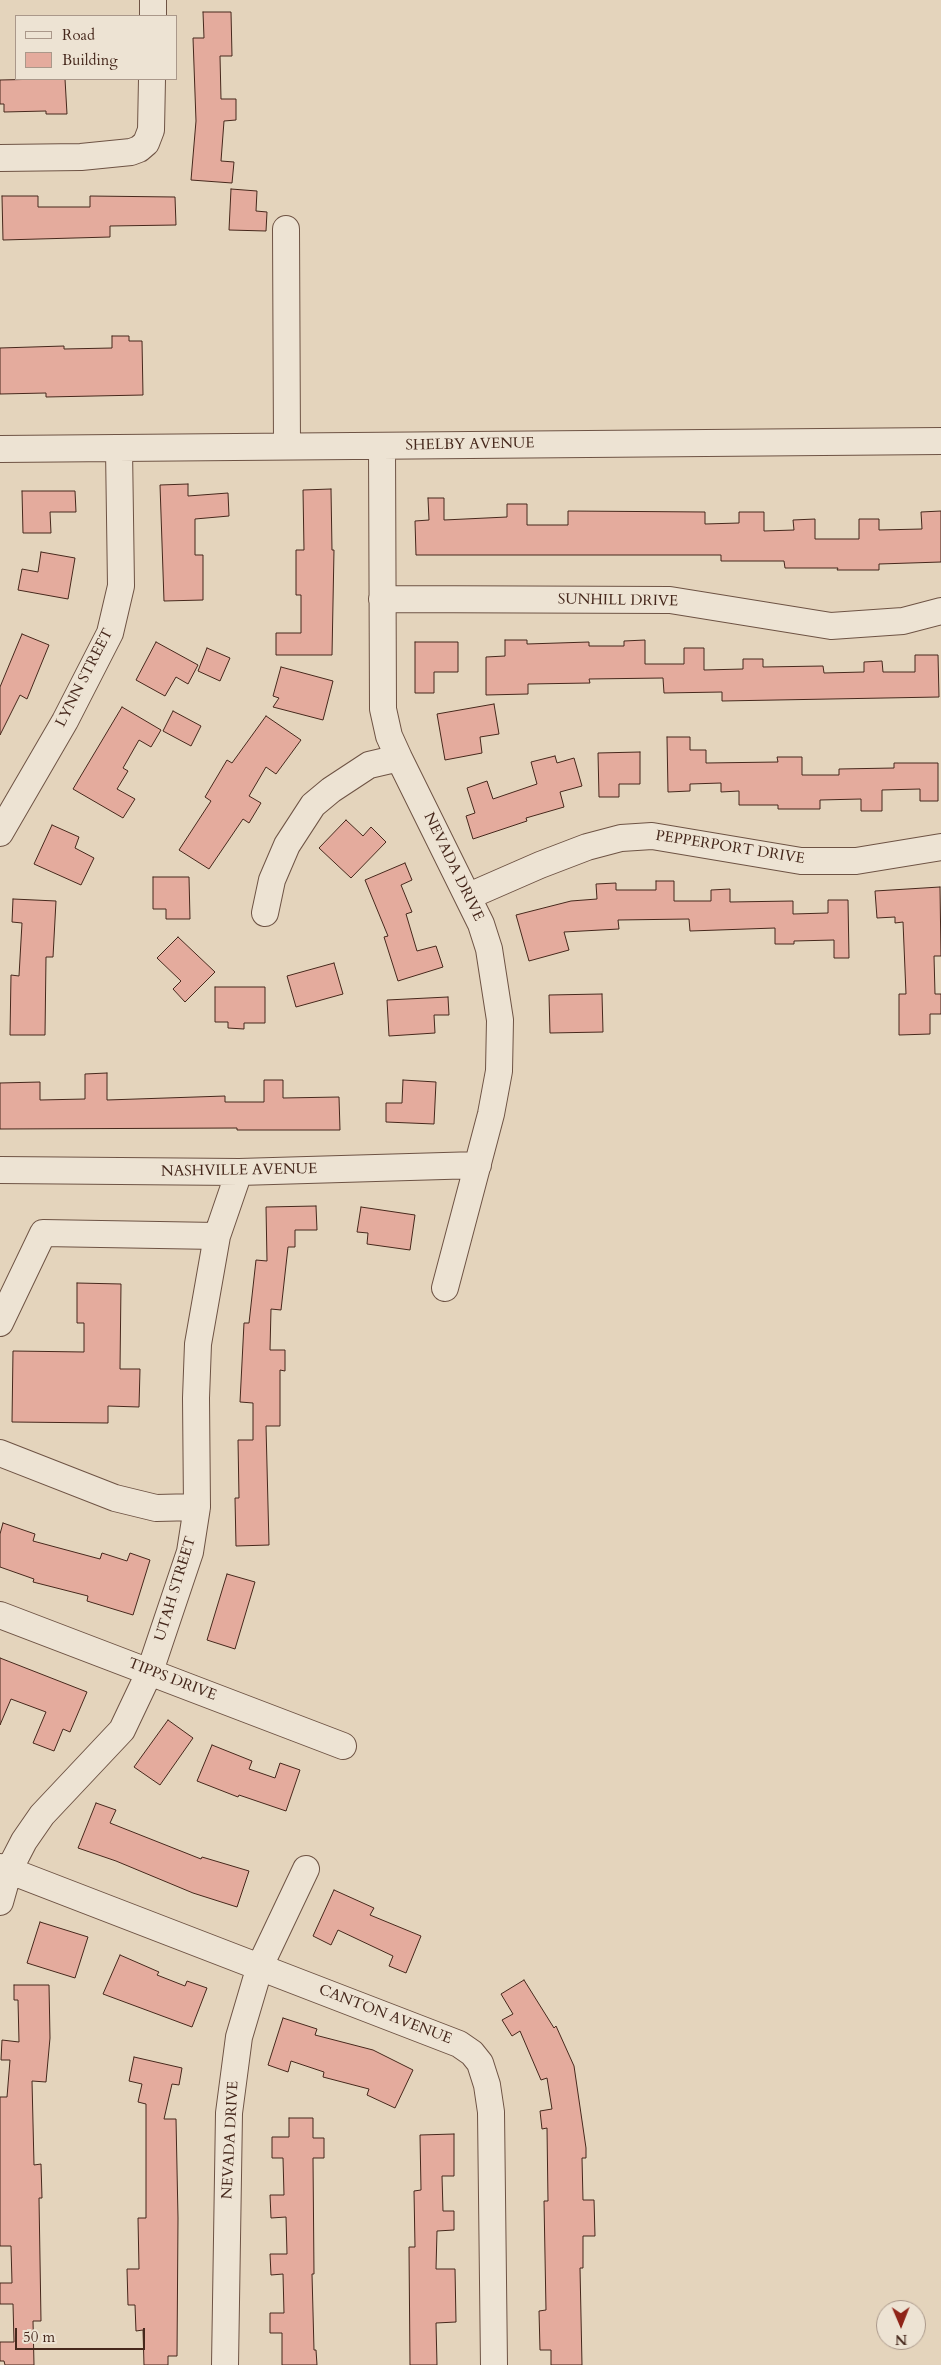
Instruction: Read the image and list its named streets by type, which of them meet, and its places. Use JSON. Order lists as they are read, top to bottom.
{
  "streets": {
    "street": [
      "SHELBY AVENUE",
      "SUNHILL DRIVE",
      "LYNN STREET",
      "PEPPERPORT DRIVE",
      "NEVADA DRIVE",
      "NASHVILLE AVENUE",
      "UTAH STREET",
      "TIPPS DRIVE",
      "CANTON AVENUE"
    ]
  },
  "crossings": [
    ["SHELBY AVENUE", "LYNN STREET"],
    ["SHELBY AVENUE", "NEVADA DRIVE"],
    ["SUNHILL DRIVE", "NEVADA DRIVE"],
    ["PEPPERPORT DRIVE", "NEVADA DRIVE"],
    ["NEVADA DRIVE", "NASHVILLE AVENUE"],
    ["NEVADA DRIVE", "CANTON AVENUE"],
    ["NASHVILLE AVENUE", "UTAH STREET"],
    ["UTAH STREET", "TIPPS DRIVE"],
    ["UTAH STREET", "CANTON AVENUE"]
  ],
  "legend": ["Road", "Building"],
  "scale_bar": "50 m",
  "north": "bottom"
}
